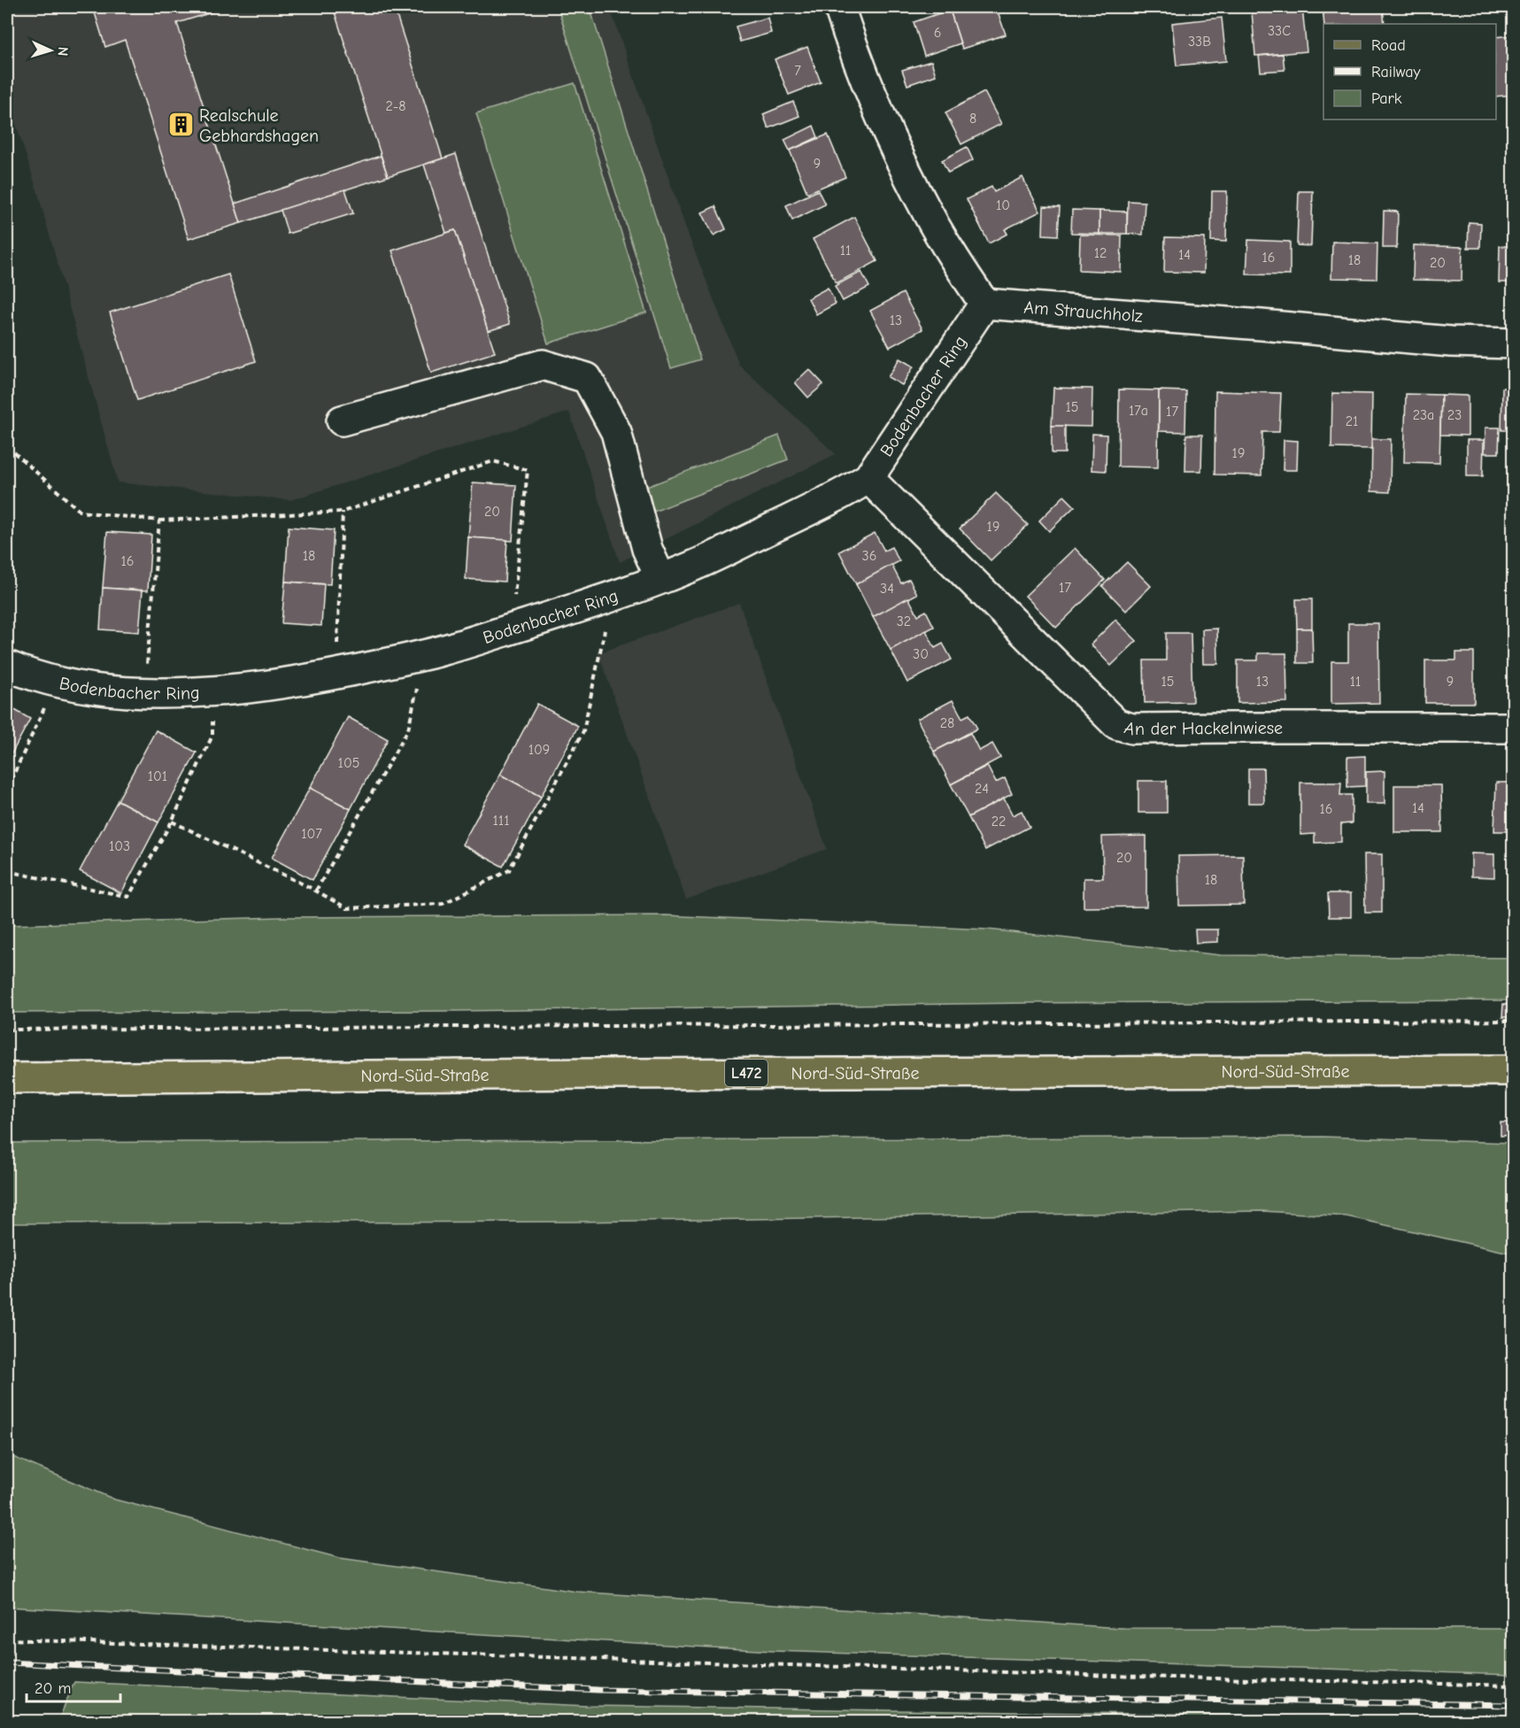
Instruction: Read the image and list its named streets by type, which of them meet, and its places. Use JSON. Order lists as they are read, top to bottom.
{
  "streets": {
    "main road": ["Nord-Süd-Straße", "L472"],
    "street": ["Am Strauchholz", "Bodenbacher Ring", "An der Hackelnwiese"]
  },
  "crossings": [
    ["Am Strauchholz", "Bodenbacher Ring"],
    ["Bodenbacher Ring", "An der Hackelnwiese"]
  ],
  "places": {
    "building": ["Realschule Gebhardshagen"]
  },
  "house_numbers": [
    "33C",
    "6",
    "33B",
    "7",
    "2-8",
    "8",
    "9",
    "10",
    "11",
    "12",
    "14",
    "16",
    "18",
    "20",
    "13",
    "15",
    "17a",
    "17",
    "23a",
    "23",
    "21",
    "19",
    "20",
    "19",
    "18",
    "36",
    "16",
    "17",
    "34",
    "32",
    "30",
    "15",
    "13",
    "11",
    "9",
    "28",
    "109",
    "105",
    "101",
    "24",
    "14",
    "16",
    "111",
    "22",
    "107",
    "103",
    "20",
    "18"
  ],
  "legend": ["Road", "Railway", "Park"],
  "scale_bar": "20 m",
  "north": "right"
}
